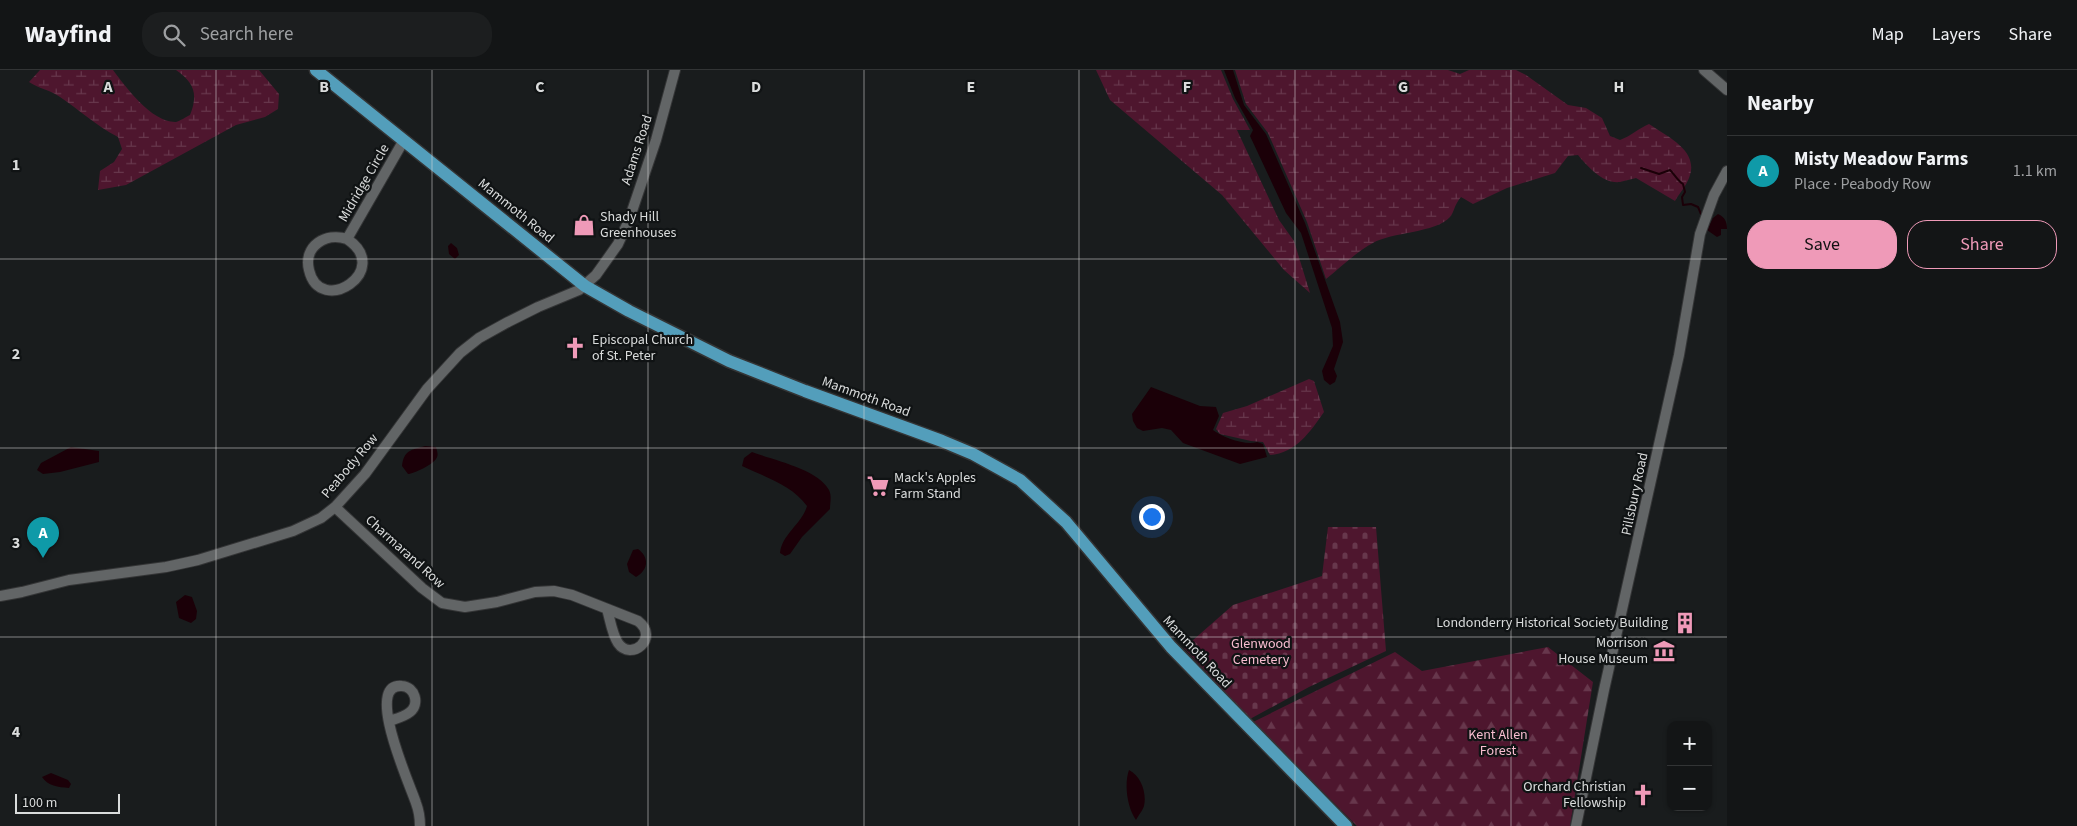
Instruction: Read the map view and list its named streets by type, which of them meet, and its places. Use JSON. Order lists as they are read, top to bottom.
{
  "streets": {
    "main road": ["Mammoth Road"],
    "street": [
      "Adams Road",
      "Midridge Circle",
      "Peabody Row",
      "Pillsbury Road",
      "Charmarand Row"
    ]
  },
  "crossings": [
    ["Adams Road", "Mammoth Road"],
    ["Adams Road", "Peabody Row"],
    ["Midridge Circle", "Mammoth Road"],
    ["Mammoth Road", "Peabody Row"],
    ["Peabody Row", "Charmarand Row"]
  ],
  "parks": ["Glenwood Cemetery", "Kent Allen Forest"],
  "places": {
    "shop": ["Shady Hill Greenhouses"],
    "church": ["Episcopal Church of St. Peter", "Orchard Christian Fellowship"],
    "supermarket": ["Mack's Apples Farm Stand"],
    "building": ["Londonderry Historical Society Building"],
    "museum": ["Morrison House Museum"]
  },
  "scale_bar": "100 m",
  "page": {
    "header": "Wayfind",
    "search": "Search here",
    "nav": ["Map", "Layers", "Share"],
    "heading": "Nearby",
    "list": [
      {
        "mark": "A",
        "name": "Misty Meadow Farms",
        "note": "Place · Peabody Row",
        "value": "1.1 km"
      }
    ],
    "buttons": ["Save", "Share"],
    "pins": "A",
    "map_buttons": ["+", "−"],
    "scale": "100 m"
  },
  "grid": {
    "columns": [
      "A",
      "B",
      "C",
      "D",
      "E",
      "F",
      "G",
      "H"
    ],
    "rows": [
      "1",
      "2",
      "3",
      "4"
    ]
  }
}
